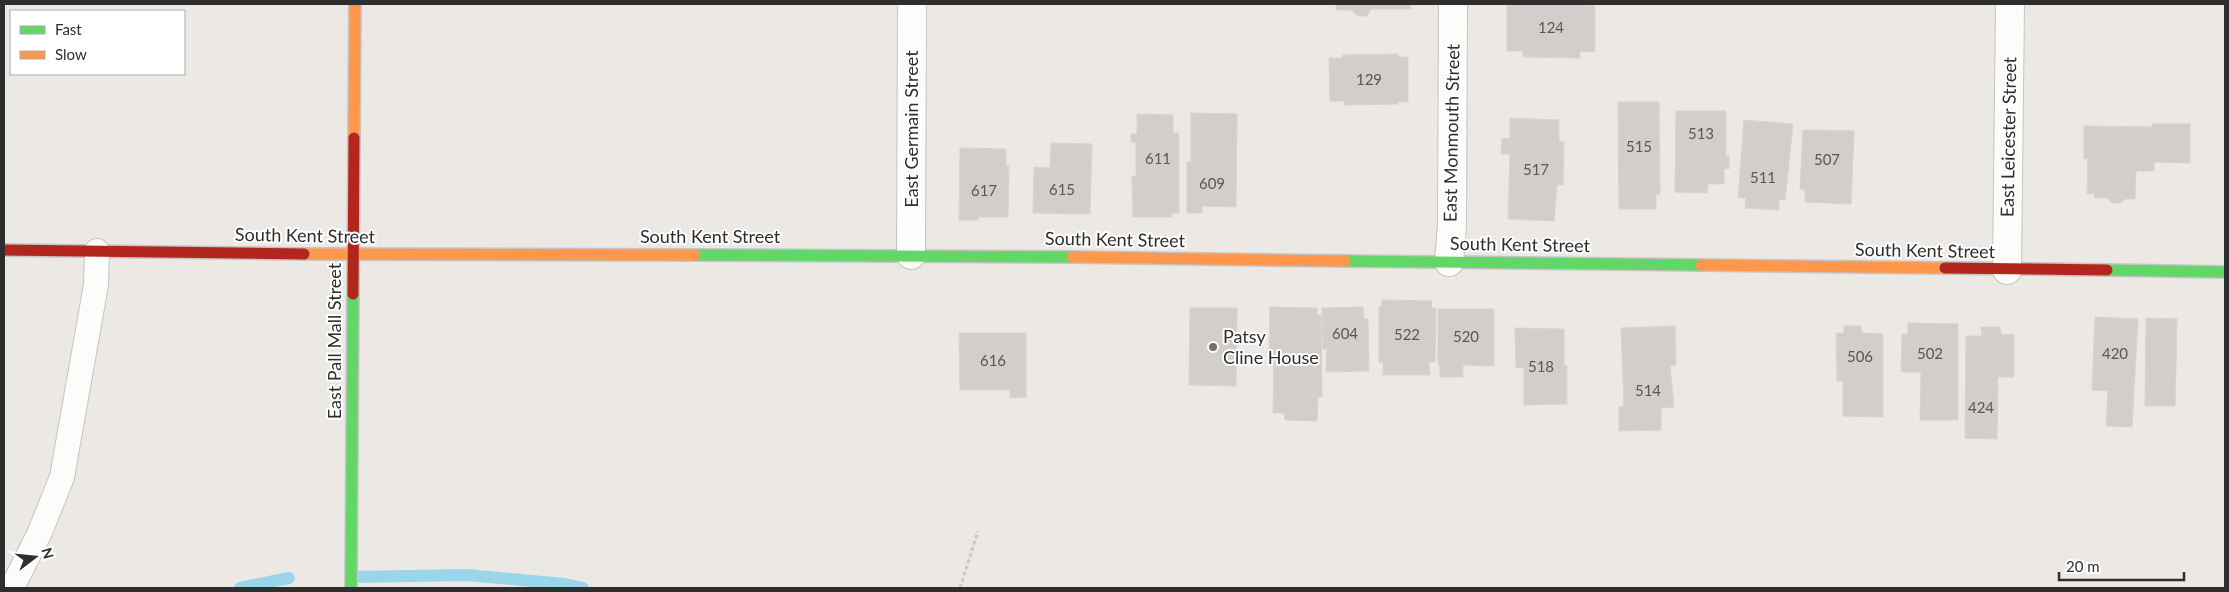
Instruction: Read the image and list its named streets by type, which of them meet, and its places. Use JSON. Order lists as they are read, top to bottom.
{
  "streets": {
    "street": [
      "East Germain Street",
      "East Monmouth Street",
      "East Leicester Street",
      "South Kent Street",
      "East Pall Mall Street"
    ]
  },
  "crossings": [
    ["East Germain Street", "South Kent Street"],
    ["East Monmouth Street", "South Kent Street"],
    ["East Leicester Street", "South Kent Street"],
    ["South Kent Street", "East Pall Mall Street"]
  ],
  "places": ["Patsy Cline House"],
  "house_numbers": [
    "124",
    "129",
    "513",
    "515",
    "611",
    "507",
    "517",
    "511",
    "609",
    "615",
    "617",
    "604",
    "522",
    "520",
    "502",
    "420",
    "506",
    "616",
    "518",
    "514",
    "424"
  ],
  "legend": ["Fast", "Slow"],
  "scale_bar": "20 m",
  "north": "right"
}
